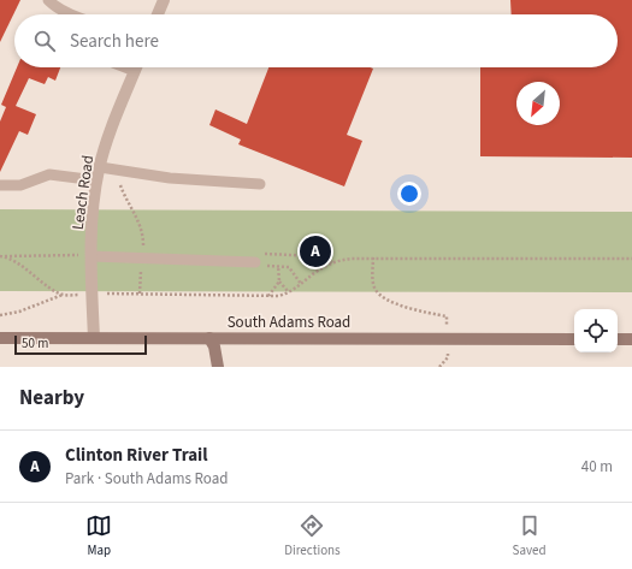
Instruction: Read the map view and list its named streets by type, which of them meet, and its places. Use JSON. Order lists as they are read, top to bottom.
{
  "streets": {
    "main road": ["South Adams Road"],
    "street": ["Leach Road"]
  },
  "crossings": [
    ["Leach Road", "South Adams Road"]
  ],
  "scale_bar": "50 m",
  "north": "bottom left",
  "page": {
    "search": "Search here",
    "pins": "A",
    "scale": "50 m",
    "heading": "Nearby",
    "list": [
      {
        "mark": "A",
        "name": "Clinton River Trail",
        "note": "Park · South Adams Road",
        "value": "40 m"
      }
    ],
    "nav": ["Map", "Directions", "Saved"]
  }
}
